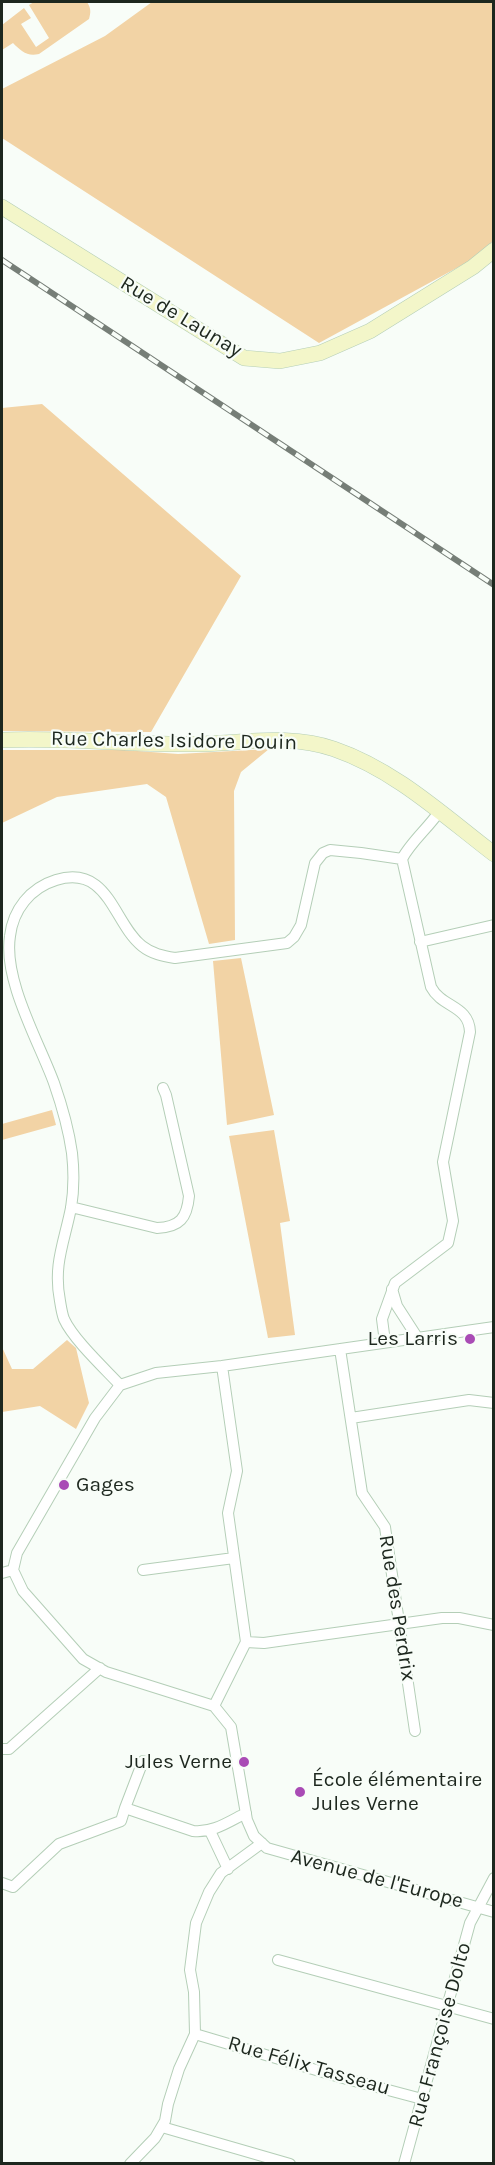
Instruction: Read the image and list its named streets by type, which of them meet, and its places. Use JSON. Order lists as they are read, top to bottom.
{
  "streets": {
    "street": [
      "Rue de Launay",
      "Rue Charles Isidore Douin",
      "Rue des Perdrix",
      "Avenue de l'Europe",
      "Rue Françoise Dolto",
      "Rue Félix Tasseau"
    ]
  },
  "crossings": [
    ["Avenue de l'Europe", "Rue Françoise Dolto"],
    ["Rue Françoise Dolto", "Rue Félix Tasseau"]
  ],
  "places": [
    "Les Larris",
    "Gages",
    "Jules Verne",
    "École élémentaire Jules Verne"
  ]
}
